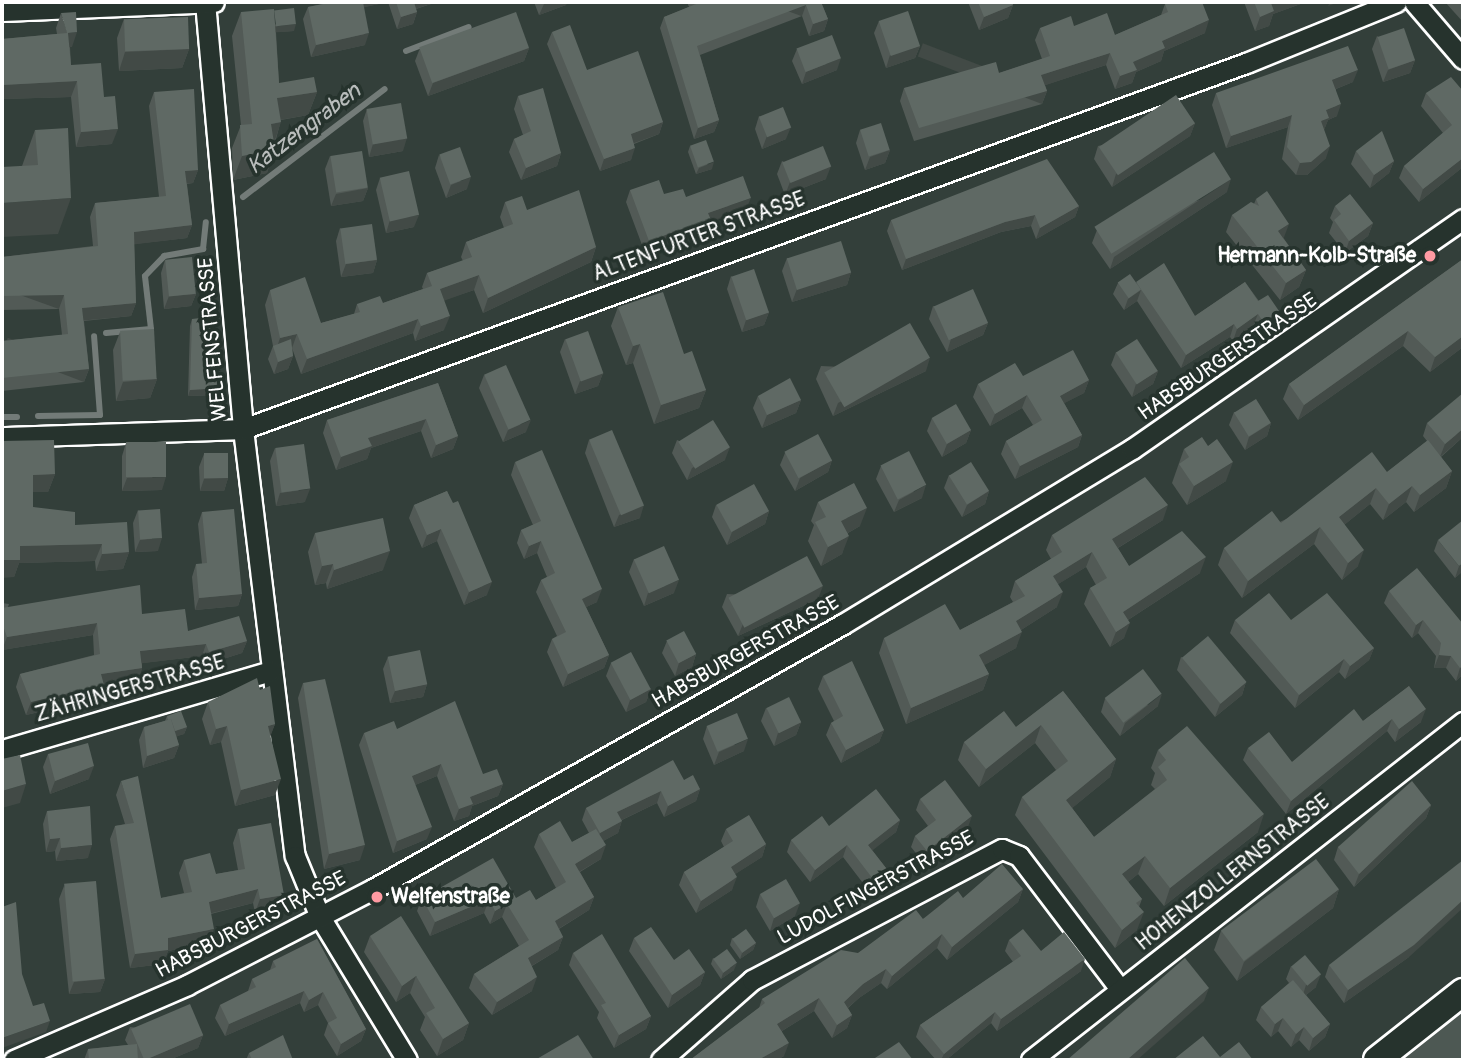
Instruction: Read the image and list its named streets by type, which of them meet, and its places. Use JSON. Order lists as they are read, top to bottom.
{
  "streets": {
    "street": [
      "ALTENFURTER STRASSE",
      "WELFENSTRASSE",
      "HABSBURGERSTRASSE",
      "ZÄHRINGERSTRASSE",
      "HOHENZOLLERNSTRASSE",
      "LUDOLFINGERSTRASSE"
    ]
  },
  "crossings": [
    ["ALTENFURTER STRASSE", "WELFENSTRASSE"],
    ["WELFENSTRASSE", "HABSBURGERSTRASSE"],
    ["WELFENSTRASSE", "ZÄHRINGERSTRASSE"],
    ["HOHENZOLLERNSTRASSE", "LUDOLFINGERSTRASSE"]
  ],
  "water": ["Katzengraben"],
  "places": ["Hermann-Kolb-Straße", "Welfenstraße"]
}
